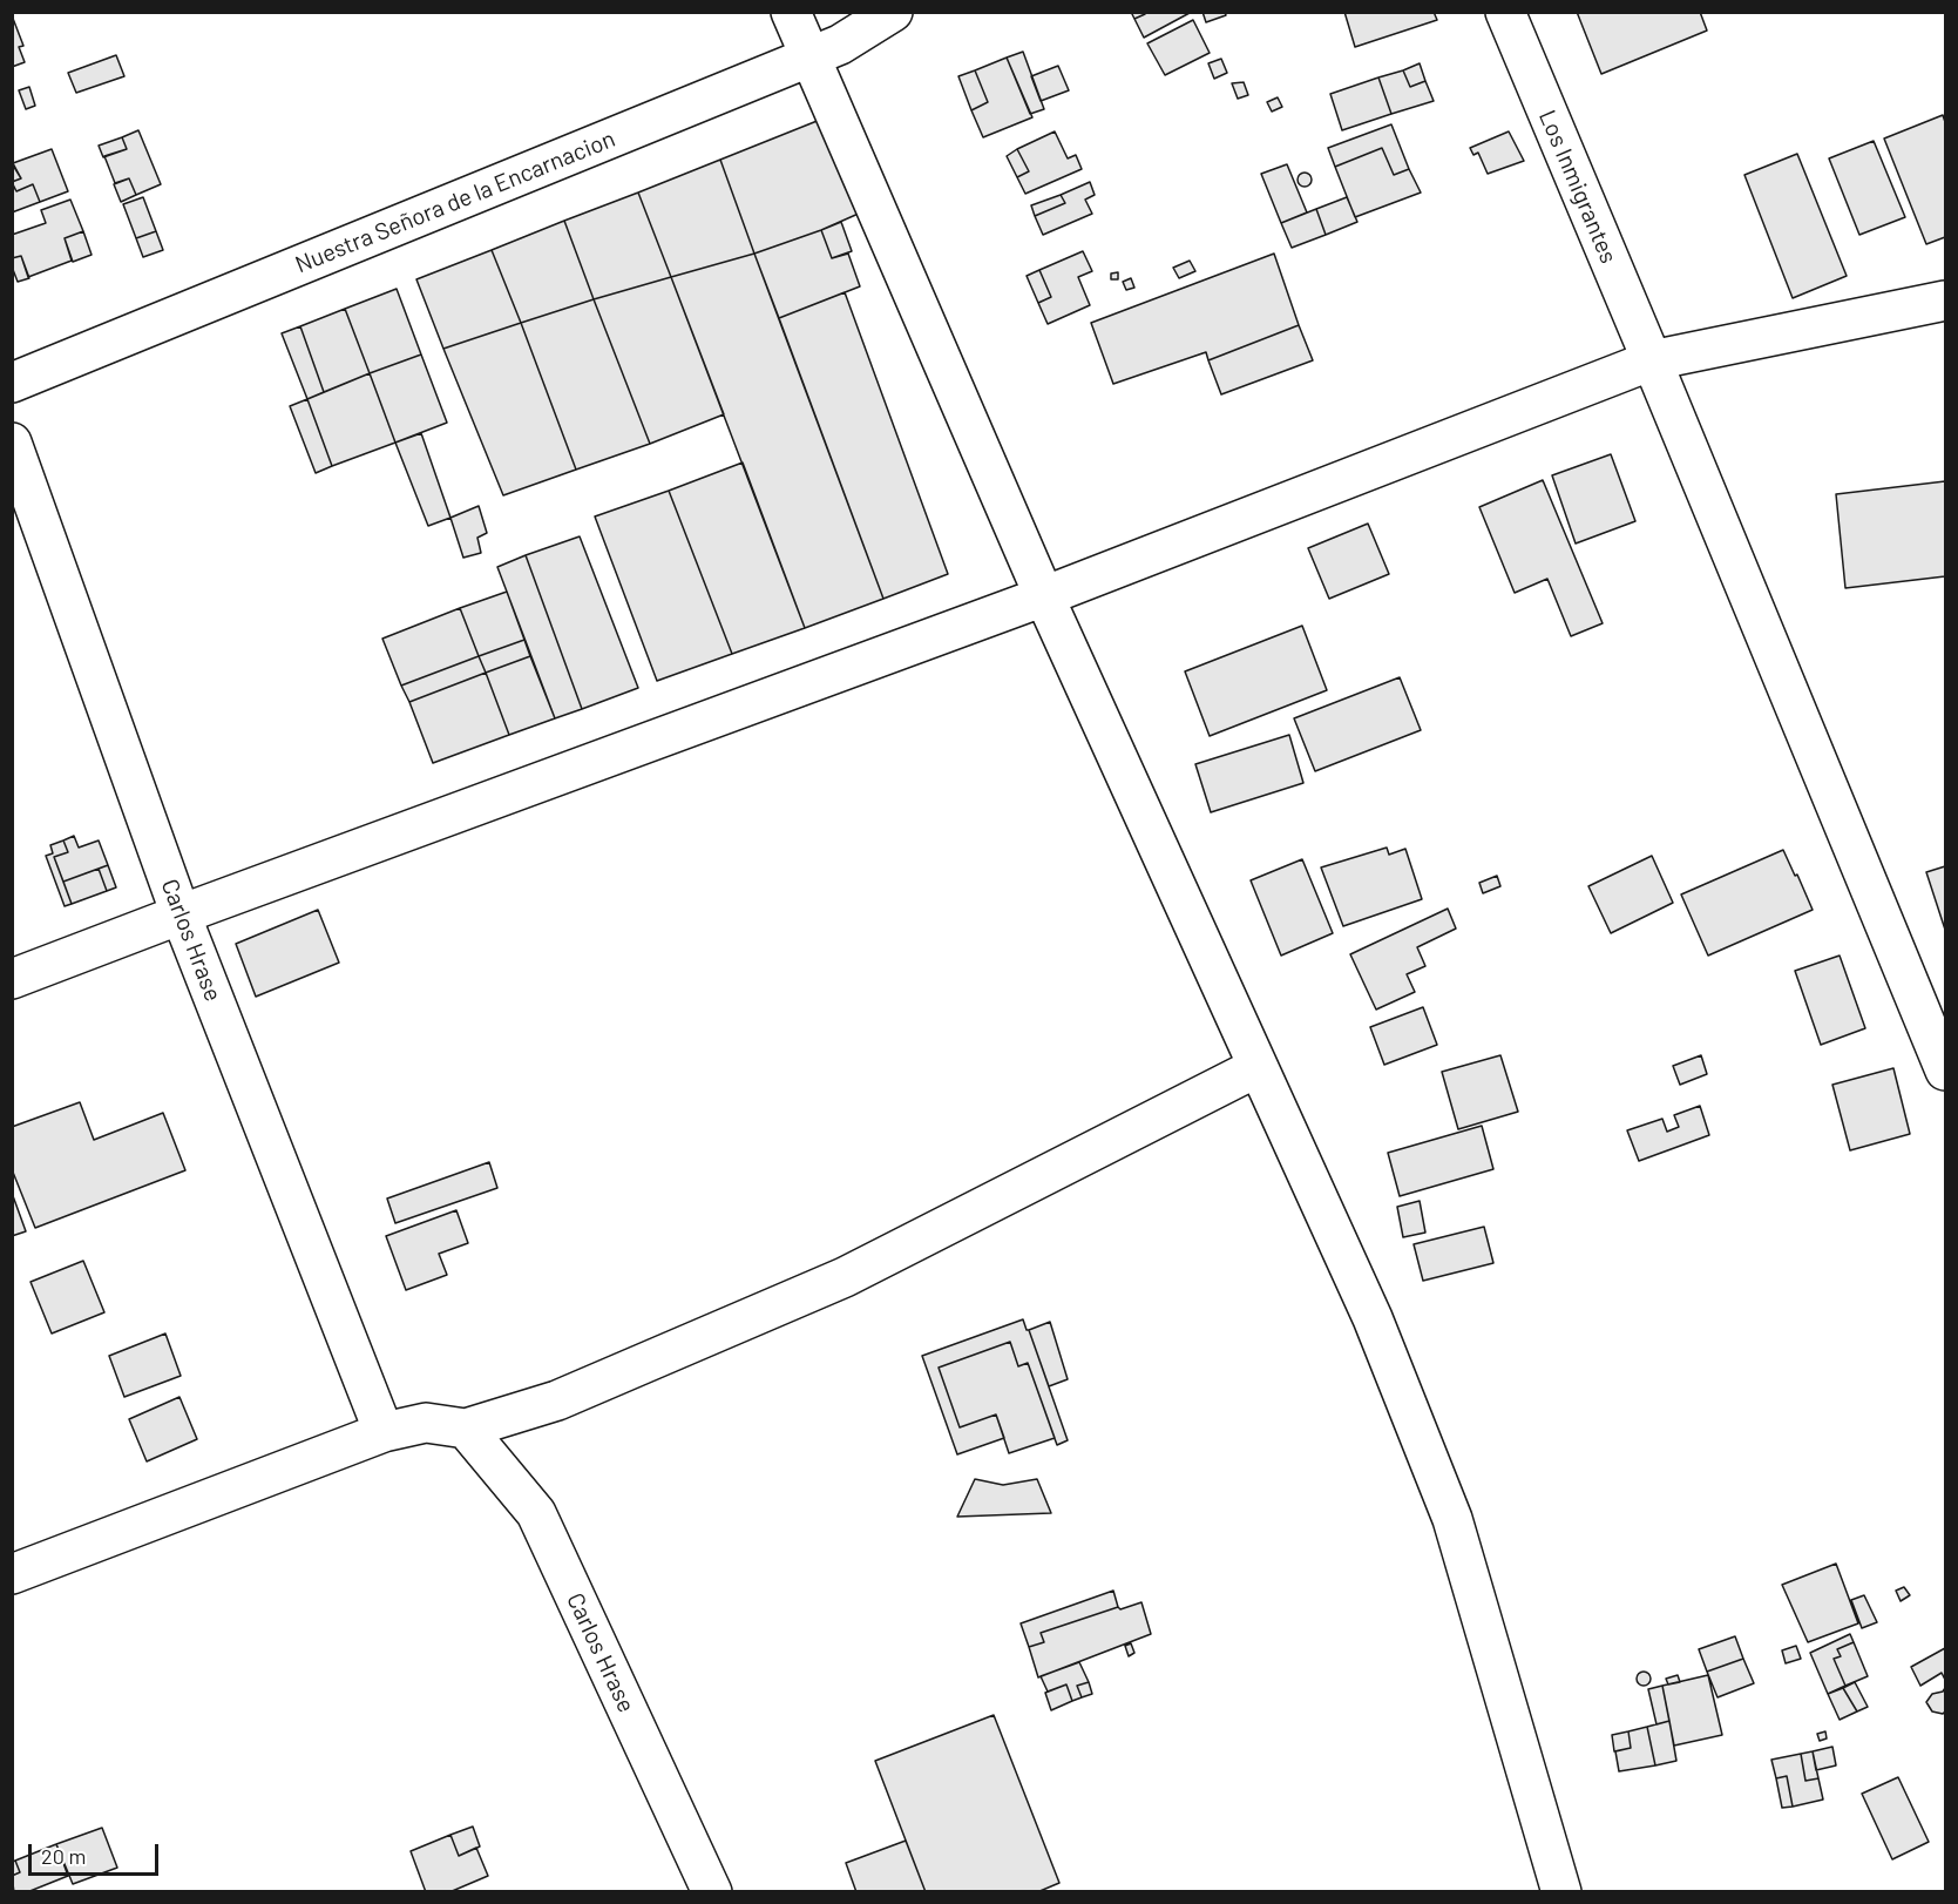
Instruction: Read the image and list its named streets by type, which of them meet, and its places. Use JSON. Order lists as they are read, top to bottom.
{
  "streets": {
    "street": ["Los Inmigrantes", "Nuestra Señora de la Encarnacion", "Carlos Hrase"]
  },
  "scale_bar": "20 m"
}
